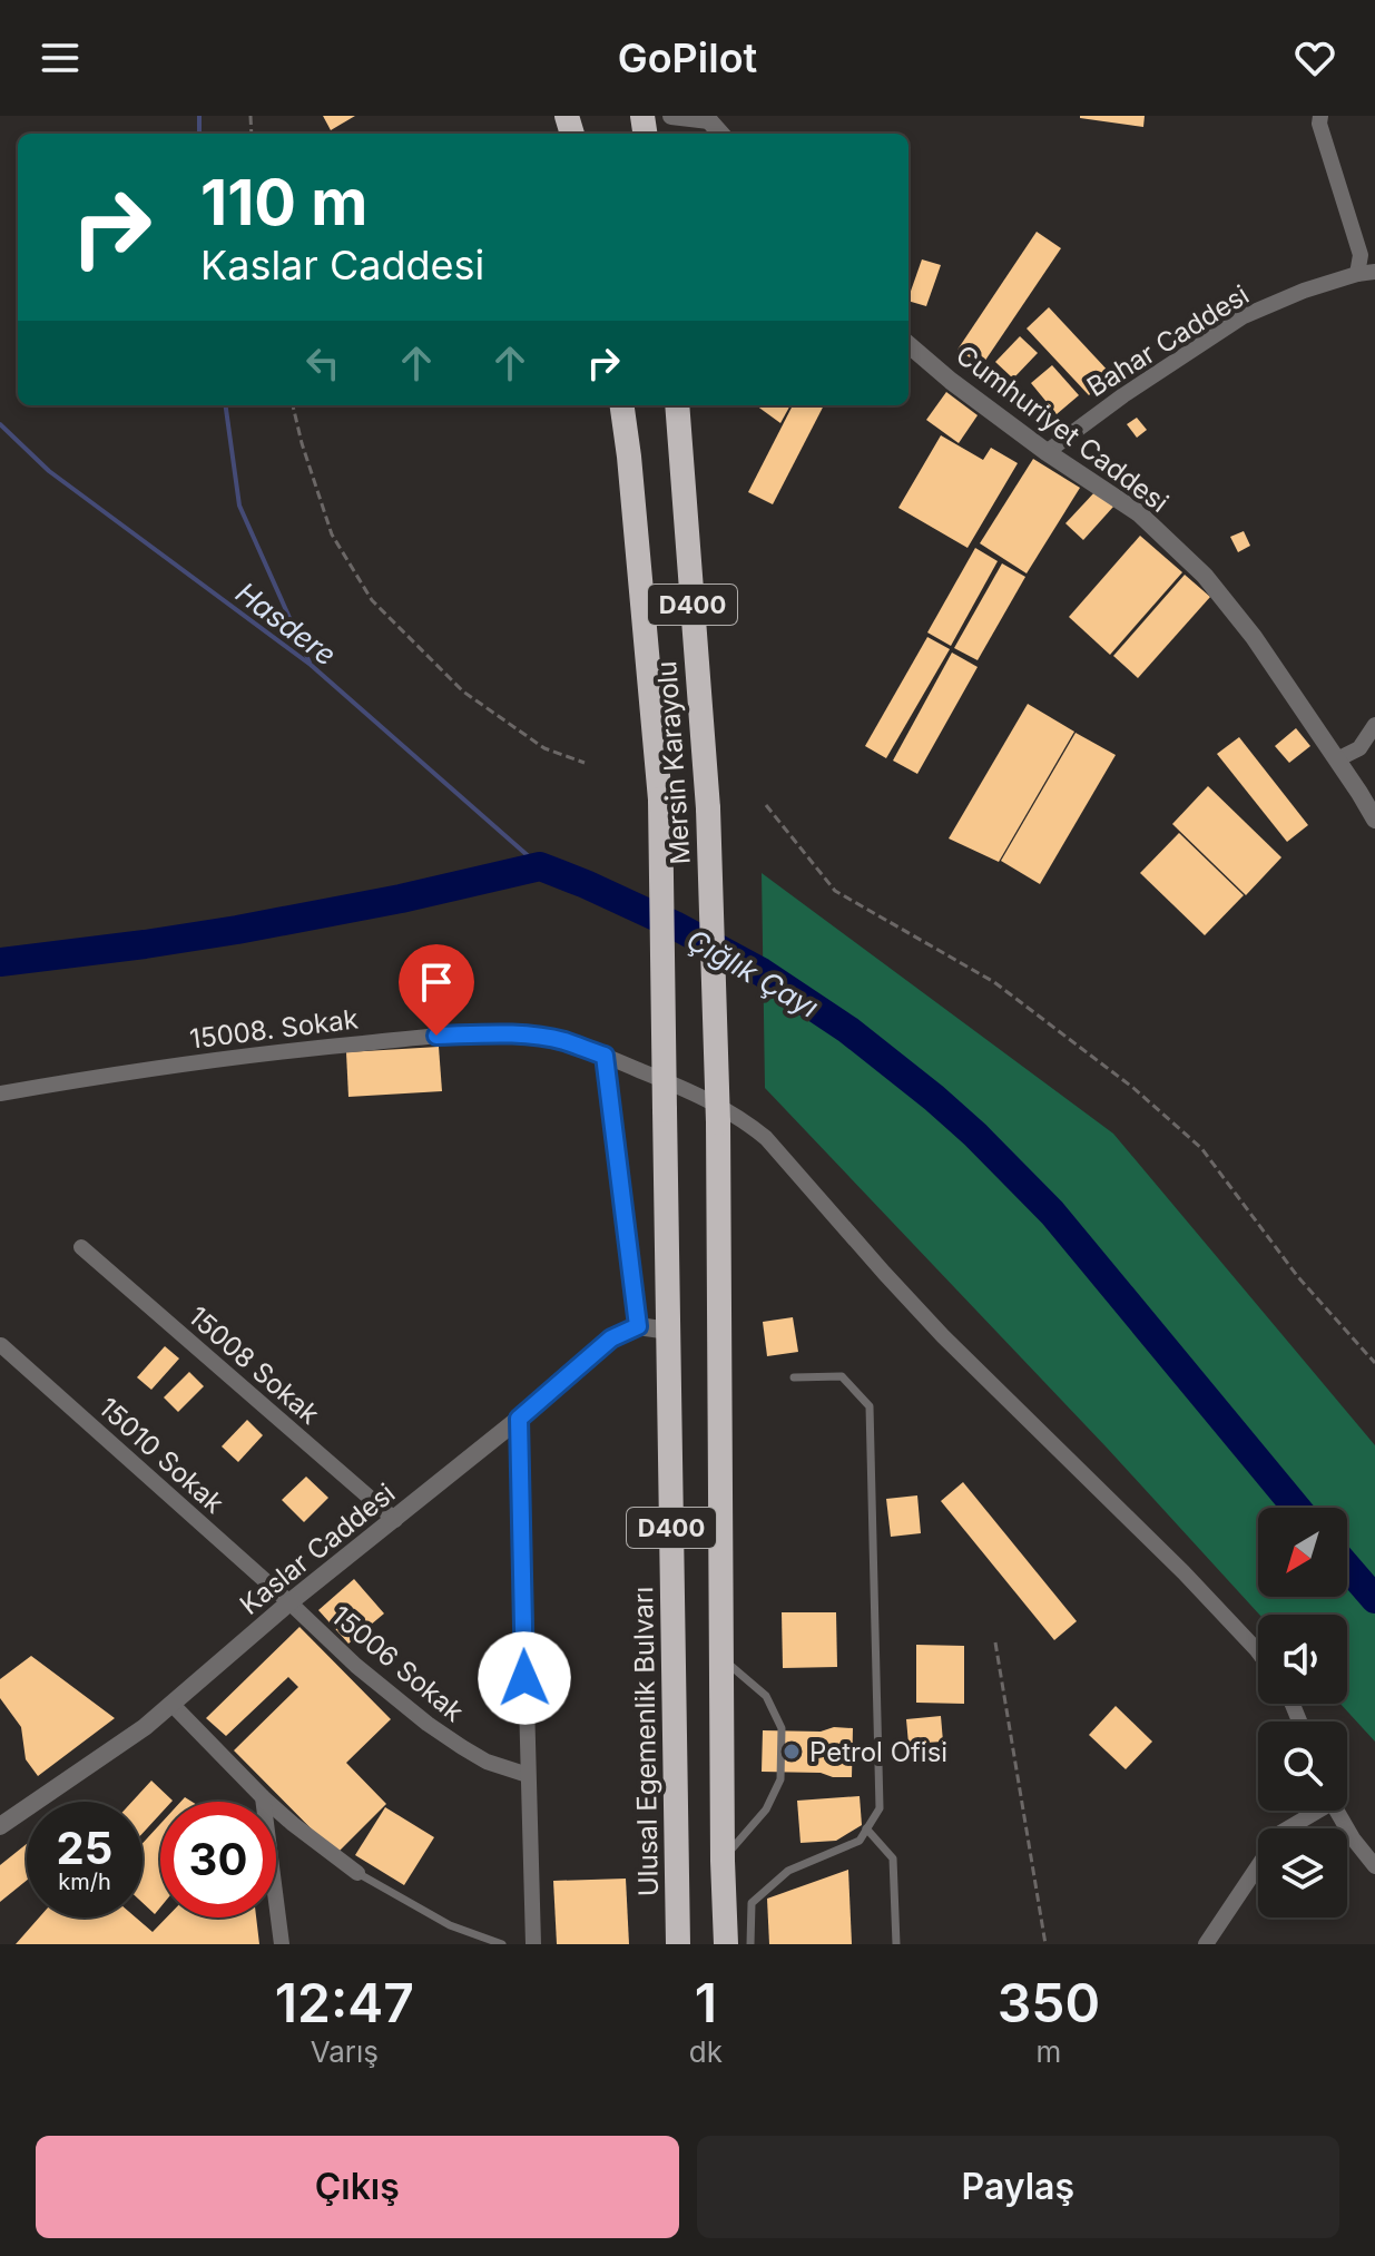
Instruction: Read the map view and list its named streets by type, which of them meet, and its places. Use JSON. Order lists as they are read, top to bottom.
{
  "streets": {
    "highway": ["D400", "Mersin Karayolu", "Ulusal Egemenlik Bulvarı"],
    "street": [
      "Bahar Caddesi",
      "Cumhuriyet Caddesi",
      "15008. Sokak",
      "15008 Sokak",
      "15010 Sokak",
      "Kaslar Caddesi",
      "15006 Sokak"
    ]
  },
  "crossings": [
    ["Bahar Caddesi", "Cumhuriyet Caddesi"],
    ["D400", "Mersin Karayolu"],
    ["Mersin Karayolu", "Ulusal Egemenlik Bulvarı"],
    ["15008 Sokak", "Kaslar Caddesi"],
    ["15010 Sokak", "Kaslar Caddesi"],
    ["15010 Sokak", "15006 Sokak"],
    ["Kaslar Caddesi", "15006 Sokak"]
  ],
  "water": ["Hasdere", "Çığlık Çayı"],
  "places": ["Petrol Ofisi"],
  "north": "bottom left",
  "page": {
    "header": "GoPilot",
    "turn": ["110 m", "Kaslar Caddesi"],
    "speed": "25 km/h",
    "limit": "30",
    "eta": [
      "12:47",
      "Varış",
      "1",
      "dk",
      "350",
      "m"
    ],
    "buttons": ["Çıkış", "Paylaş"]
  }
}
